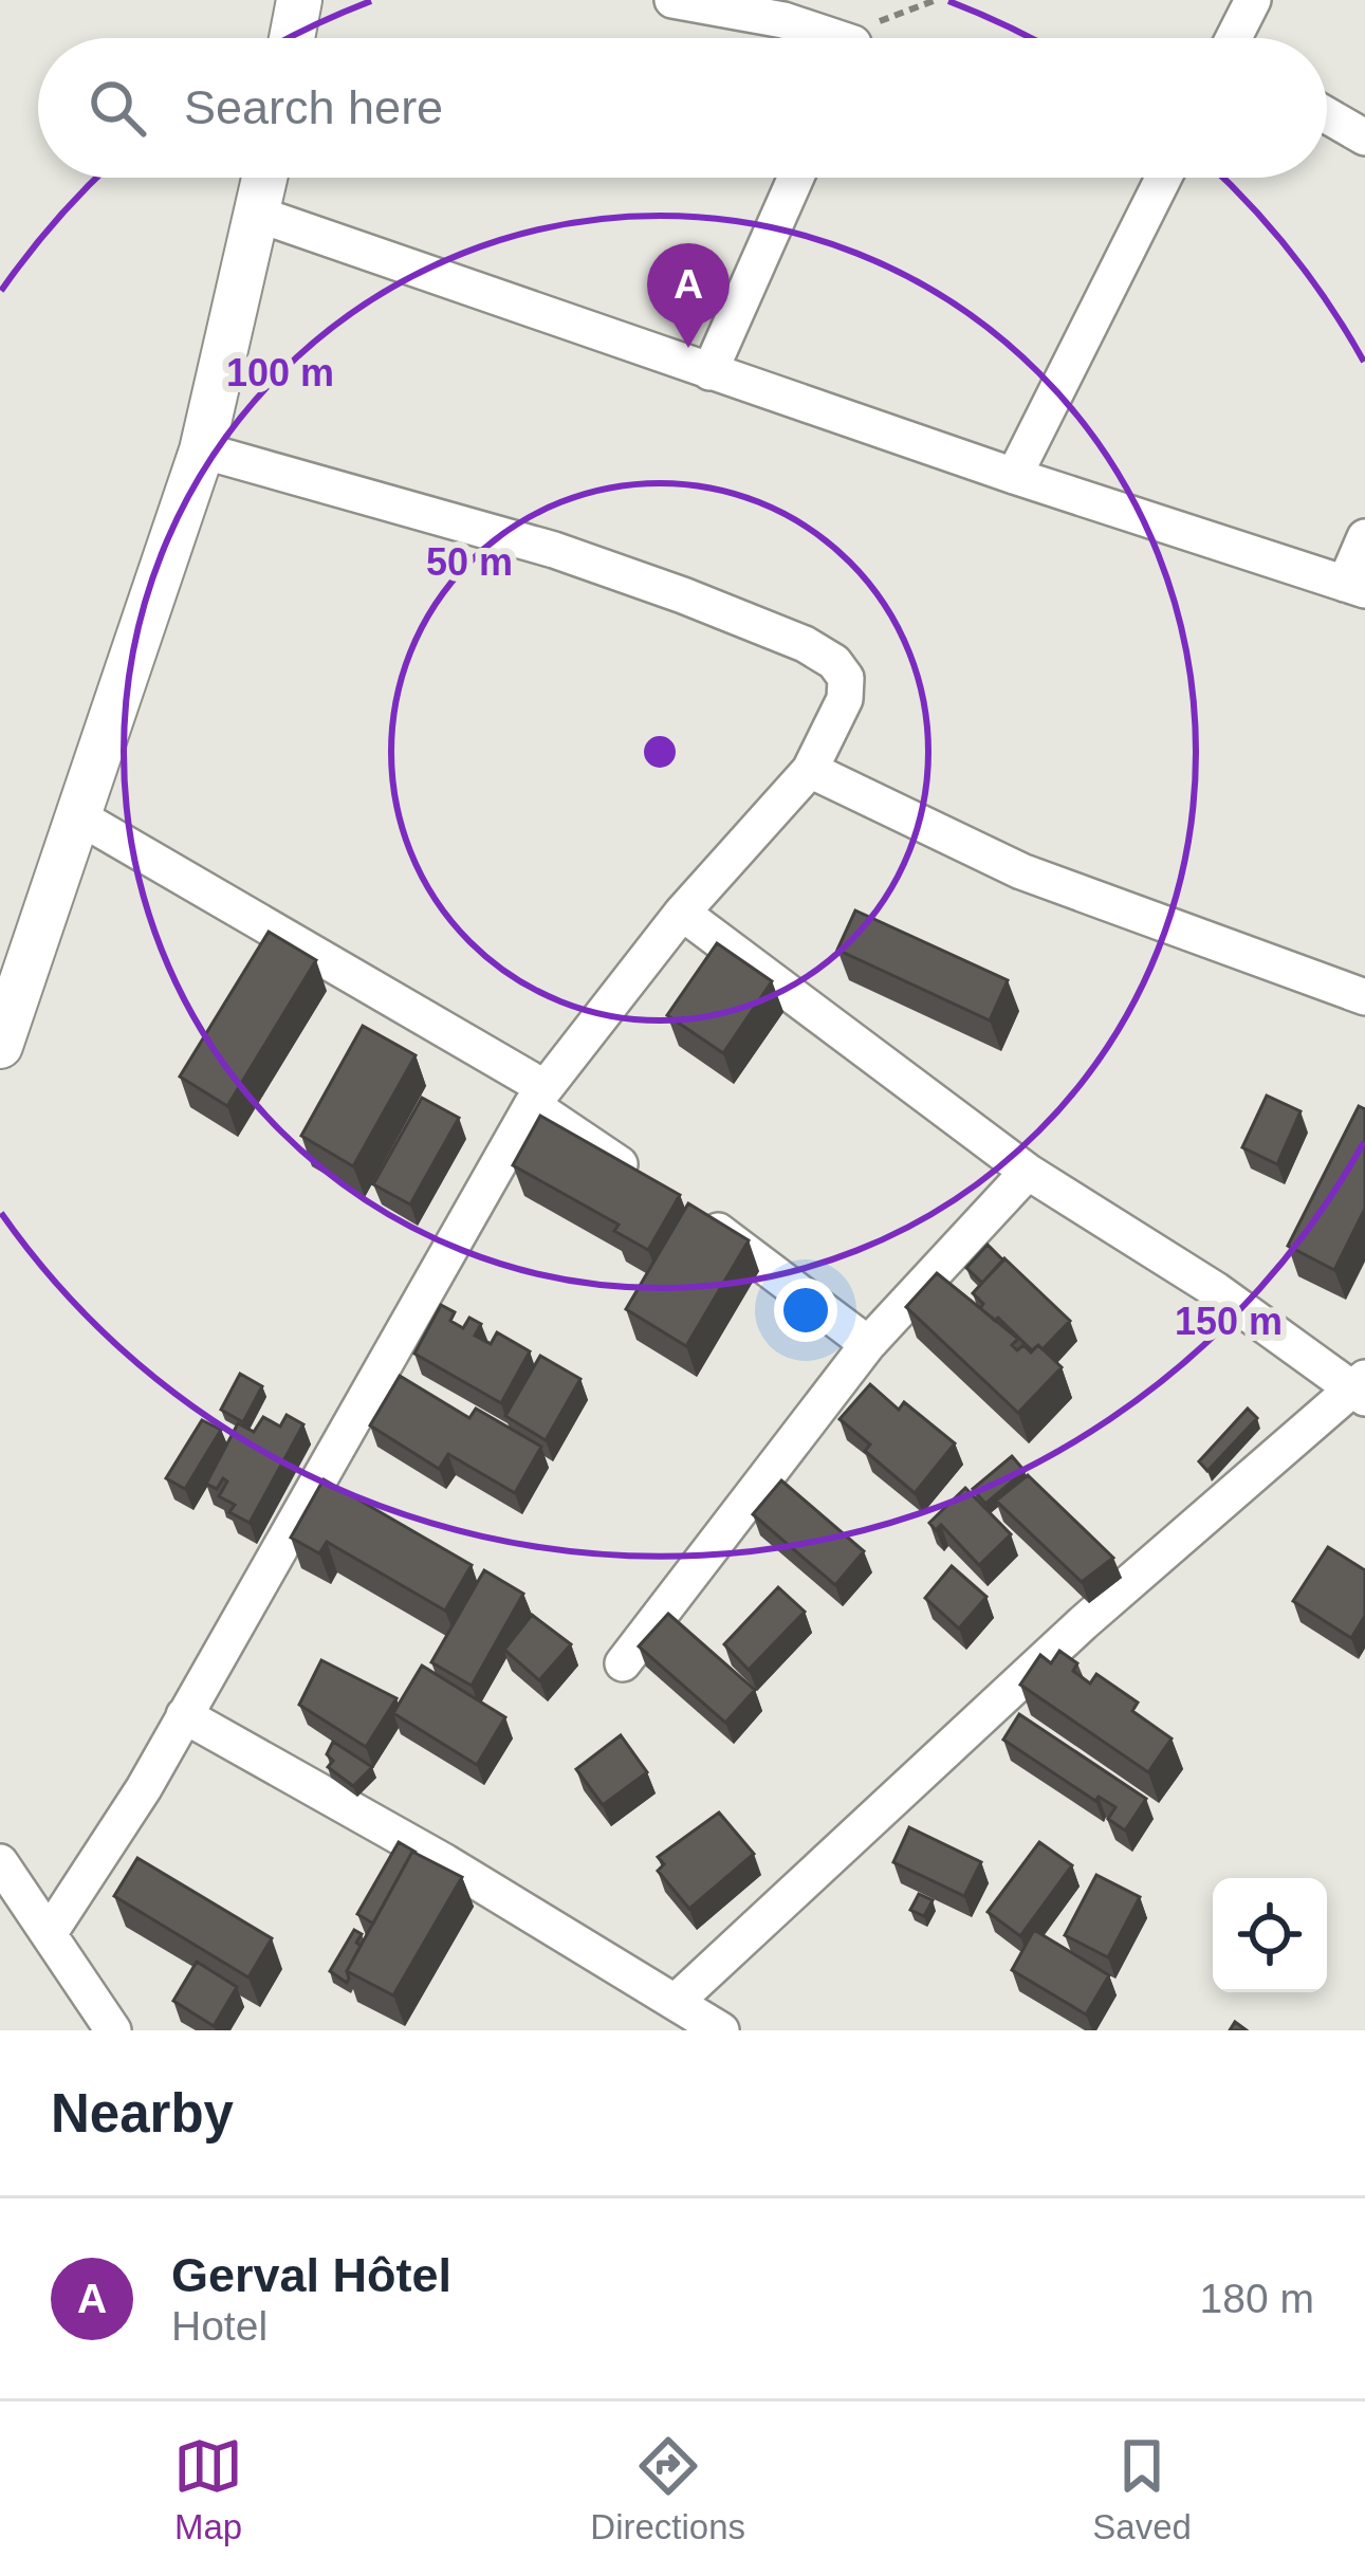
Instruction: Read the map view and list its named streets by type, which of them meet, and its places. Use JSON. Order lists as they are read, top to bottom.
{
  "page": {
    "search": "Search here",
    "pins": "A",
    "heading": "Nearby",
    "list": [
      {
        "mark": "A",
        "name": "Gerval Hôtel",
        "note": "Hotel",
        "value": "180 m"
      }
    ],
    "nav": ["Map", "Directions", "Saved"]
  },
  "rings": ["100 m", "50 m", "150 m"]
}
